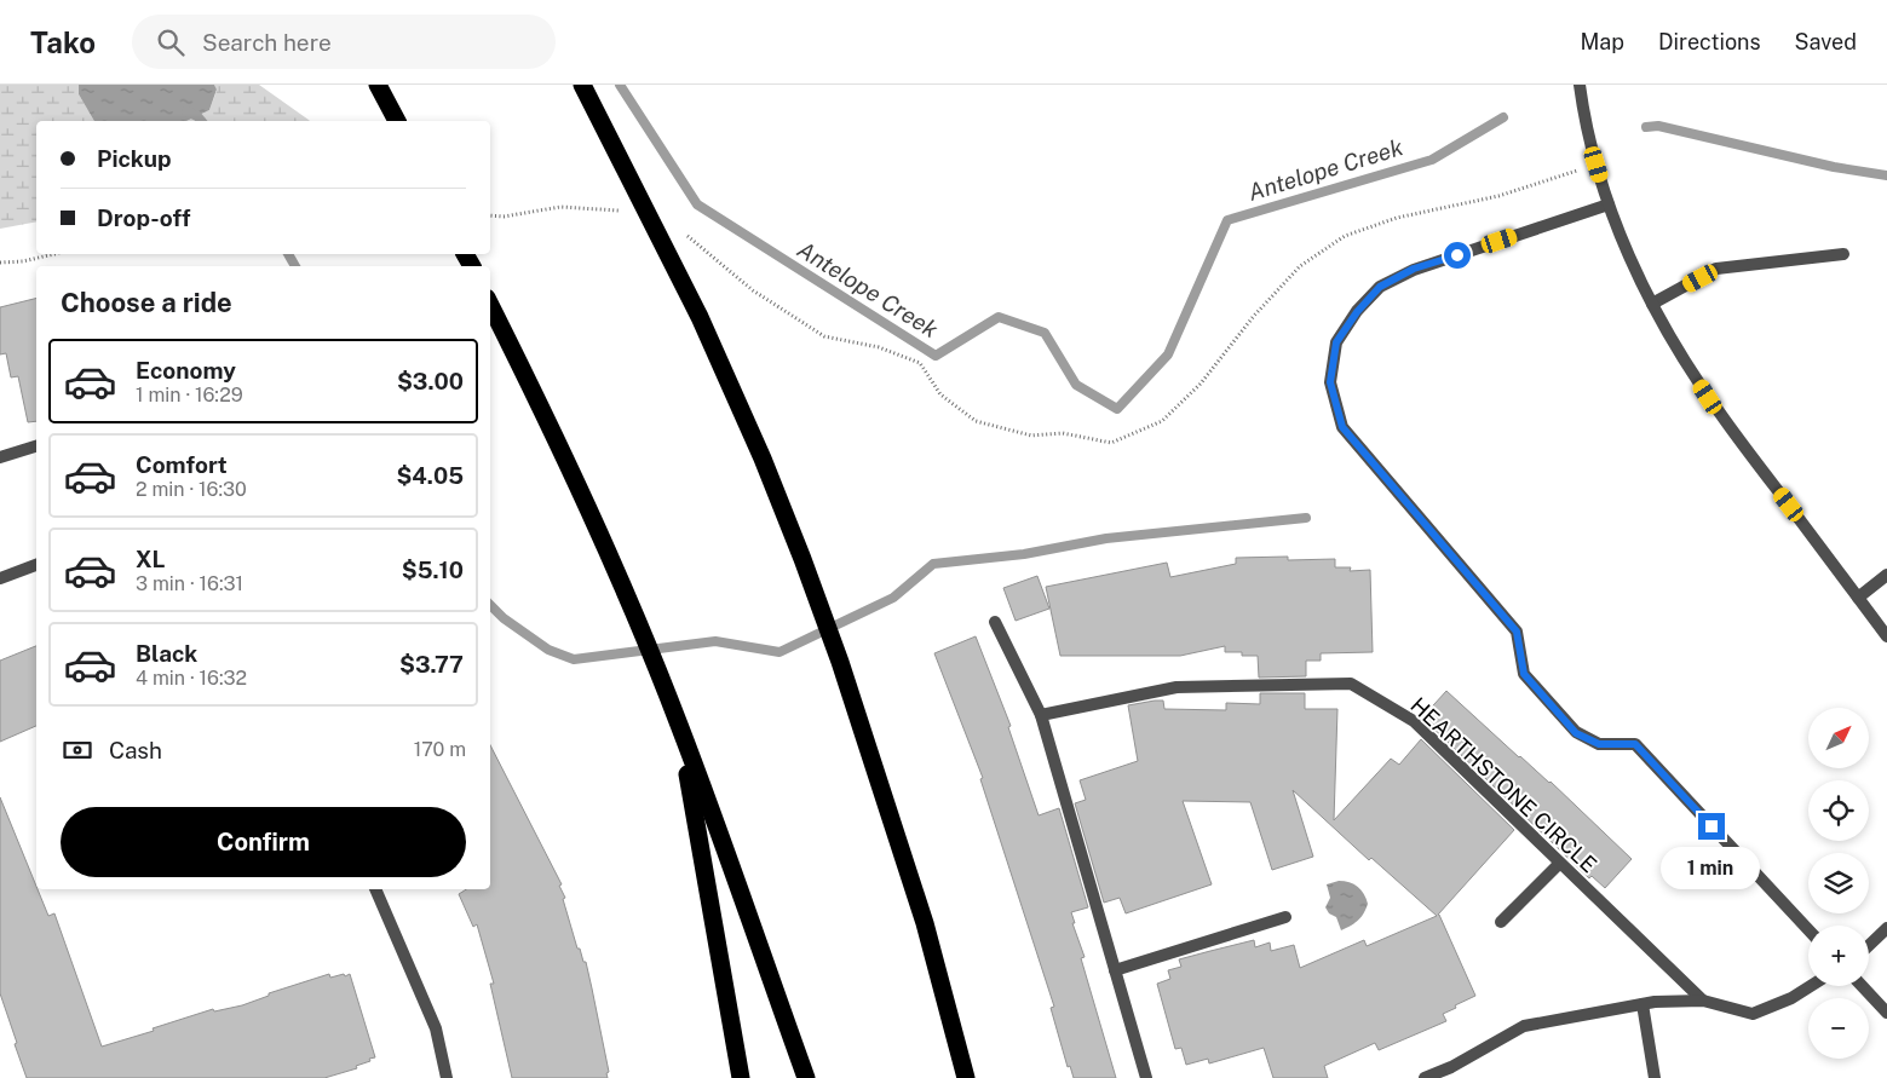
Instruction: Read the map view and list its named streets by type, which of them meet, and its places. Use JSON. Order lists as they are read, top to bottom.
{
  "streets": {
    "street": ["HEARTHSTONE CIRCLE"]
  },
  "water": ["Antelope Creek"],
  "north": "top right",
  "page": {
    "header": "Tako",
    "search": "Search here",
    "nav": ["Map", "Directions", "Saved"],
    "banner": ["Pickup", "Drop-off"],
    "heading": "Choose a ride",
    "list": [
      {
        "name": "Economy",
        "note": "1 min · 16:29",
        "value": "$3.00"
      },
      {
        "name": "Comfort",
        "note": "2 min · 16:30",
        "value": "$4.05"
      },
      {
        "name": "XL",
        "note": "3 min · 16:31",
        "value": "$5.10"
      },
      {
        "name": "Black",
        "note": "4 min · 16:32",
        "value": "$3.77"
      }
    ],
    "map_buttons": ["+", "−"],
    "pay": ["Cash", "170 m"],
    "buttons": "Confirm",
    "bubble": "1 min"
  }
}
